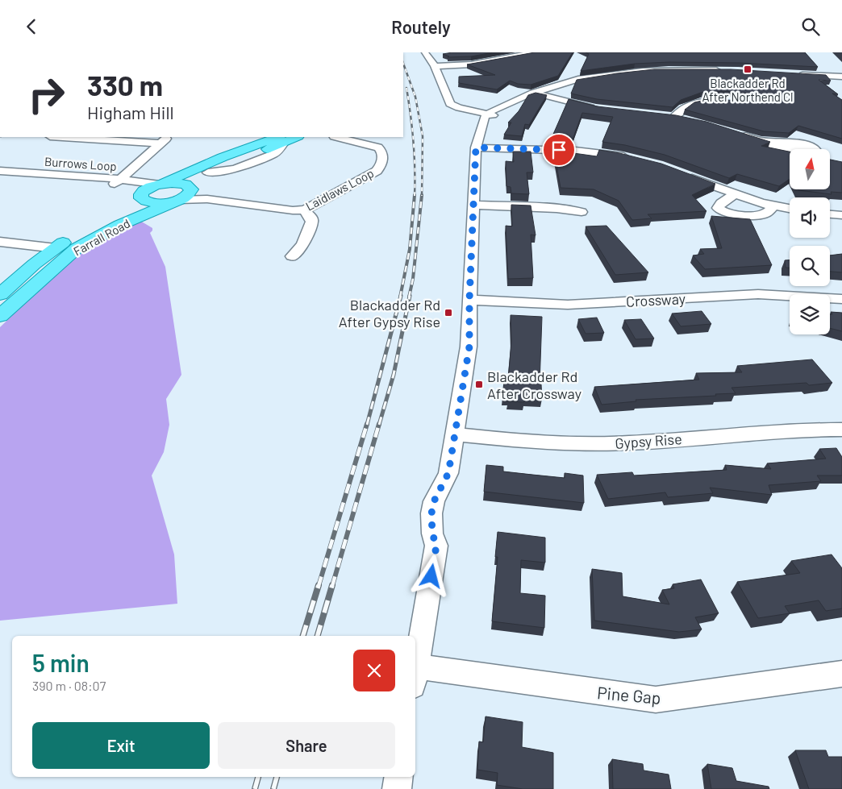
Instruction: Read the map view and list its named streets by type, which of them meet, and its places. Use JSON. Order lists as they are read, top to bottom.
{
  "streets": {
    "main road": ["Farrall Road"],
    "street": [
      "Burrows Loop",
      "Laidlaws Loop",
      "Crossway",
      "Gypsy Rise",
      "Pine Gap"
    ]
  },
  "crossings": [
    ["Burrows Loop", "Farrall Road"],
    ["Laidlaws Loop", "Farrall Road"]
  ],
  "places": {
    "transit": ["Blackadder Rd After Northend Cl", "Blackadder Rd After Gypsy Rise", "Blackadder Rd After Crossway"]
  },
  "north": "top",
  "page": {
    "header": "Routely",
    "turn": ["330 m", "Higham Hill"],
    "heading": ["5 min", "390 m · 08:07"],
    "buttons": ["Exit", "Share"]
  }
}
